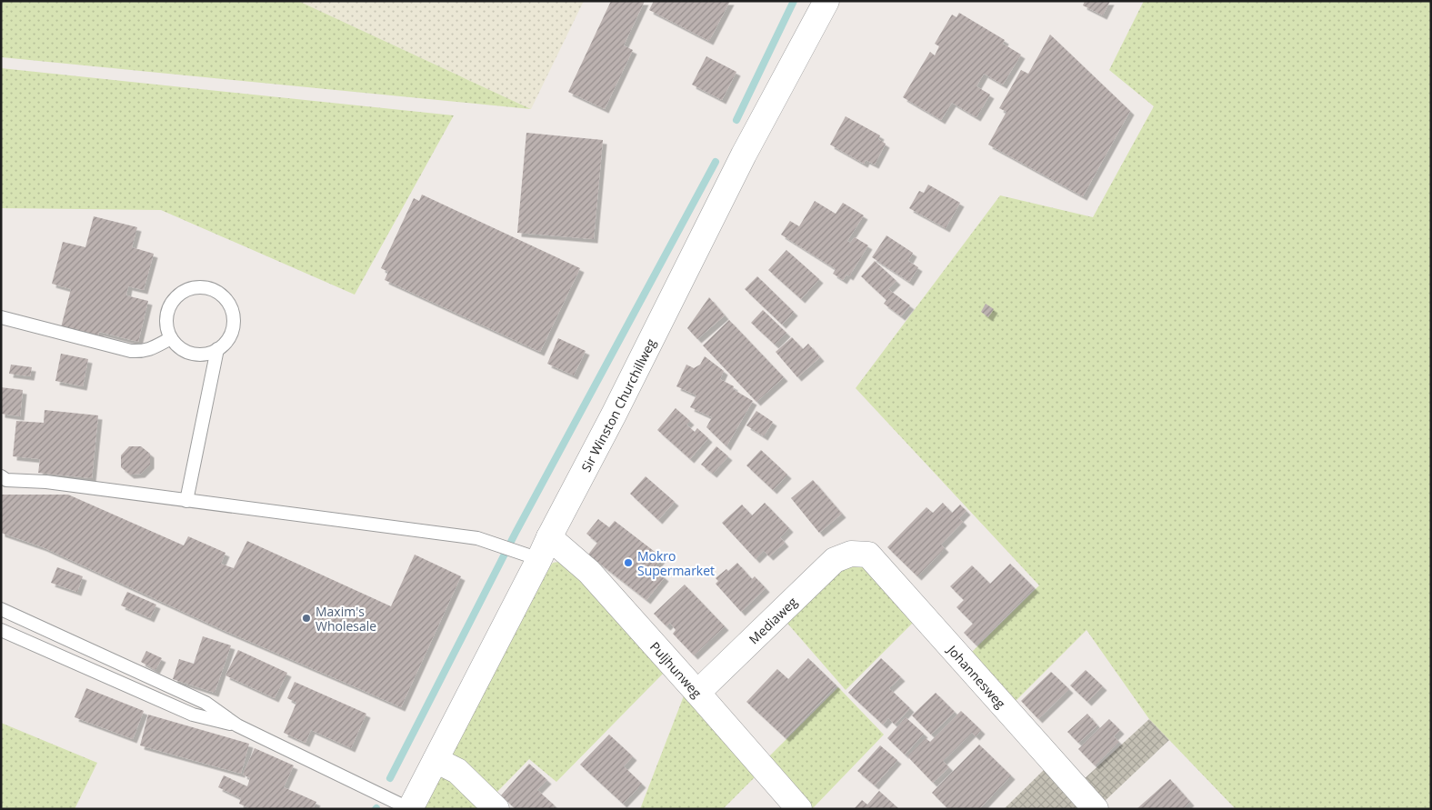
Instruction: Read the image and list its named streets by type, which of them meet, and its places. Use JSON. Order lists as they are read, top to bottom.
{
  "streets": {
    "street": [
      "Sir Winston Churchillweg",
      "Mediaweg",
      "Puljhunweg",
      "Johannesweg"
    ]
  },
  "crossings": [
    ["Sir Winston Churchillweg", "Puljhunweg"],
    ["Mediaweg", "Puljhunweg"],
    ["Mediaweg", "Johannesweg"]
  ],
  "places": ["Mokro Supermarket", "Maxim's Wholesale"]
}
